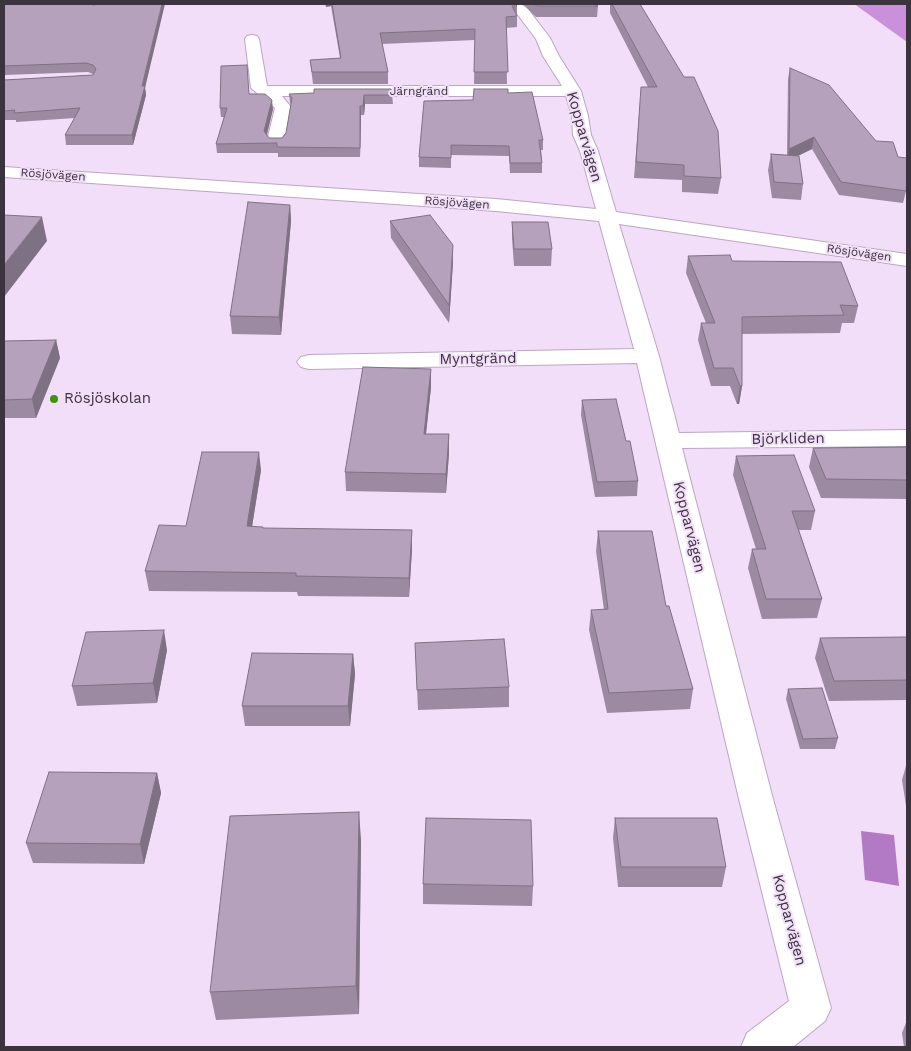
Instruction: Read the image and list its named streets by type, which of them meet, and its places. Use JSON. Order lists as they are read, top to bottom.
{
  "streets": {
    "street": [
      "Järngränd",
      "Kopparvägen",
      "Rösjövägen",
      "Myntgränd",
      "Björkliden"
    ]
  },
  "crossings": [
    ["Järngränd", "Kopparvägen"],
    ["Kopparvägen", "Rösjövägen"],
    ["Kopparvägen", "Myntgränd"],
    ["Kopparvägen", "Björkliden"]
  ],
  "places": ["Rösjöskolan"]
}
